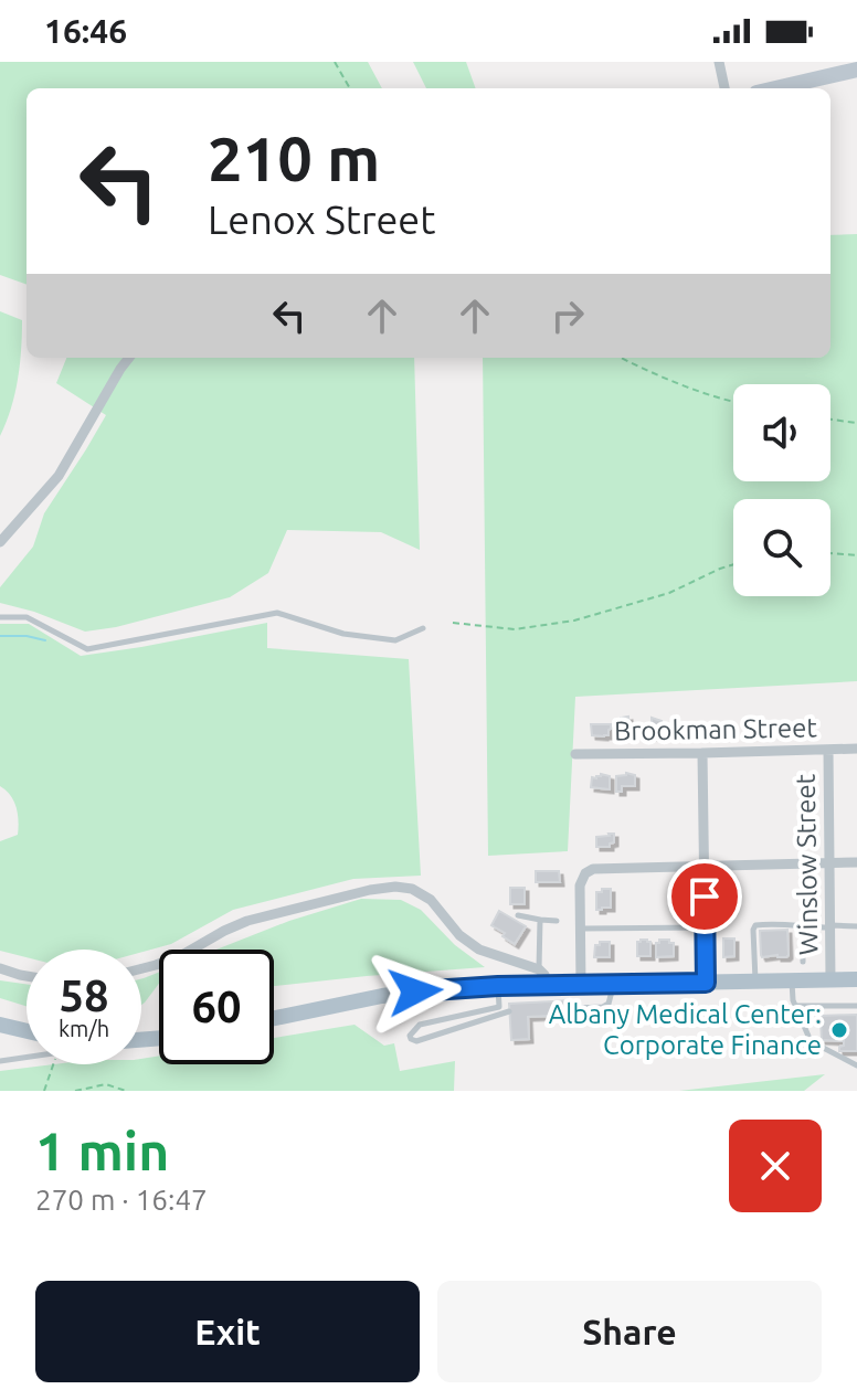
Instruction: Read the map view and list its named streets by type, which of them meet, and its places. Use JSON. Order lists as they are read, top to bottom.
{
  "streets": {
    "street": ["Brookman Street", "Winslow Street"]
  },
  "crossings": [
    ["Brookman Street", "Winslow Street"]
  ],
  "places": ["Albany Medical Center: Corporate Finance"],
  "page": {
    "status": "16:46",
    "turn": ["210 m", "Lenox Street"],
    "speed": "58 km/h",
    "limit": "60",
    "heading": ["1 min", "270 m · 16:47"],
    "buttons": ["Exit", "Share"]
  }
}
